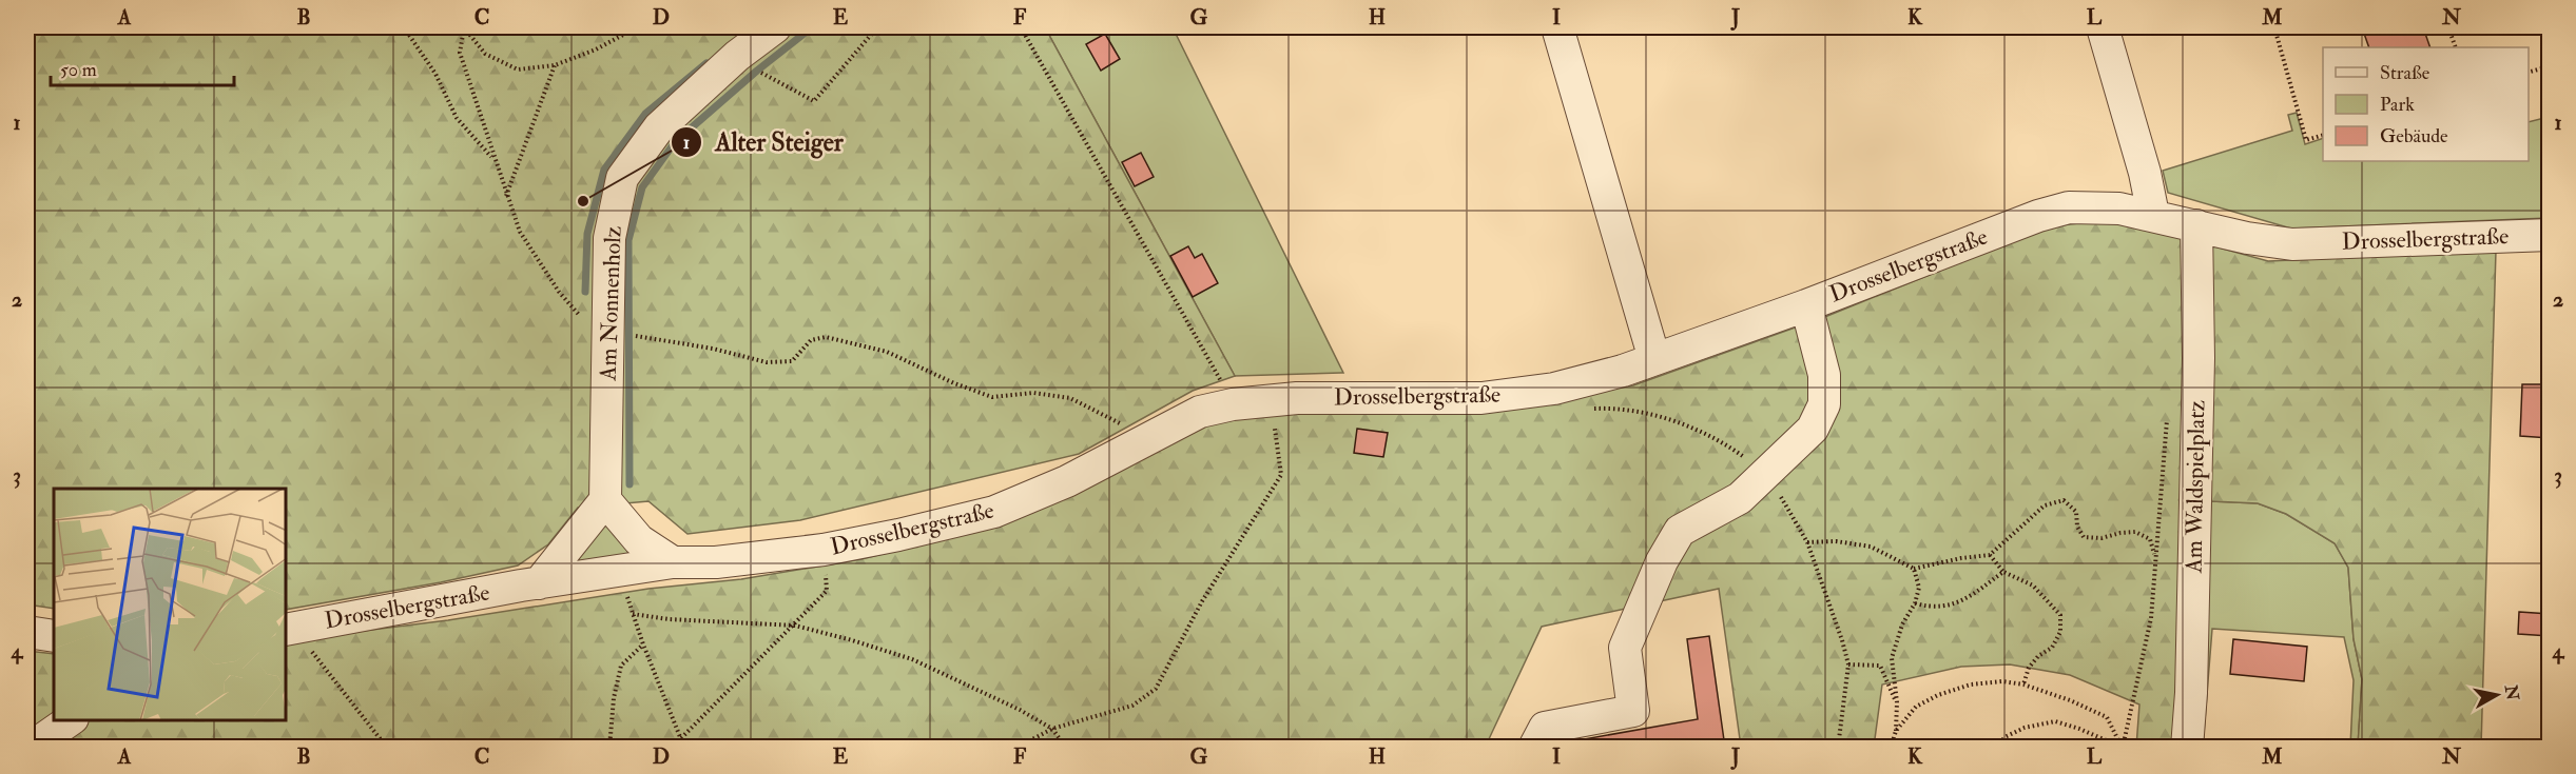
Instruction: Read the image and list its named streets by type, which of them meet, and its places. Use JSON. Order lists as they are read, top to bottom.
{
  "streets": {
    "street": ["Drosselbergstraße", "Am Nonnenholz", "Am Waldspielplatz"]
  },
  "crossings": [
    ["Drosselbergstraße", "Am Waldspielplatz"]
  ],
  "places": ["Alter Steiger"],
  "legend": ["Straße", "Park", "Gebäude"],
  "scale_bar": "50 m",
  "north": "right",
  "grid": {
    "columns": [
      "A",
      "B",
      "C",
      "D",
      "E",
      "F",
      "G",
      "H",
      "I",
      "J",
      "K",
      "L",
      "M",
      "N"
    ],
    "rows": [
      "1",
      "2",
      "3",
      "4"
    ]
  }
}
